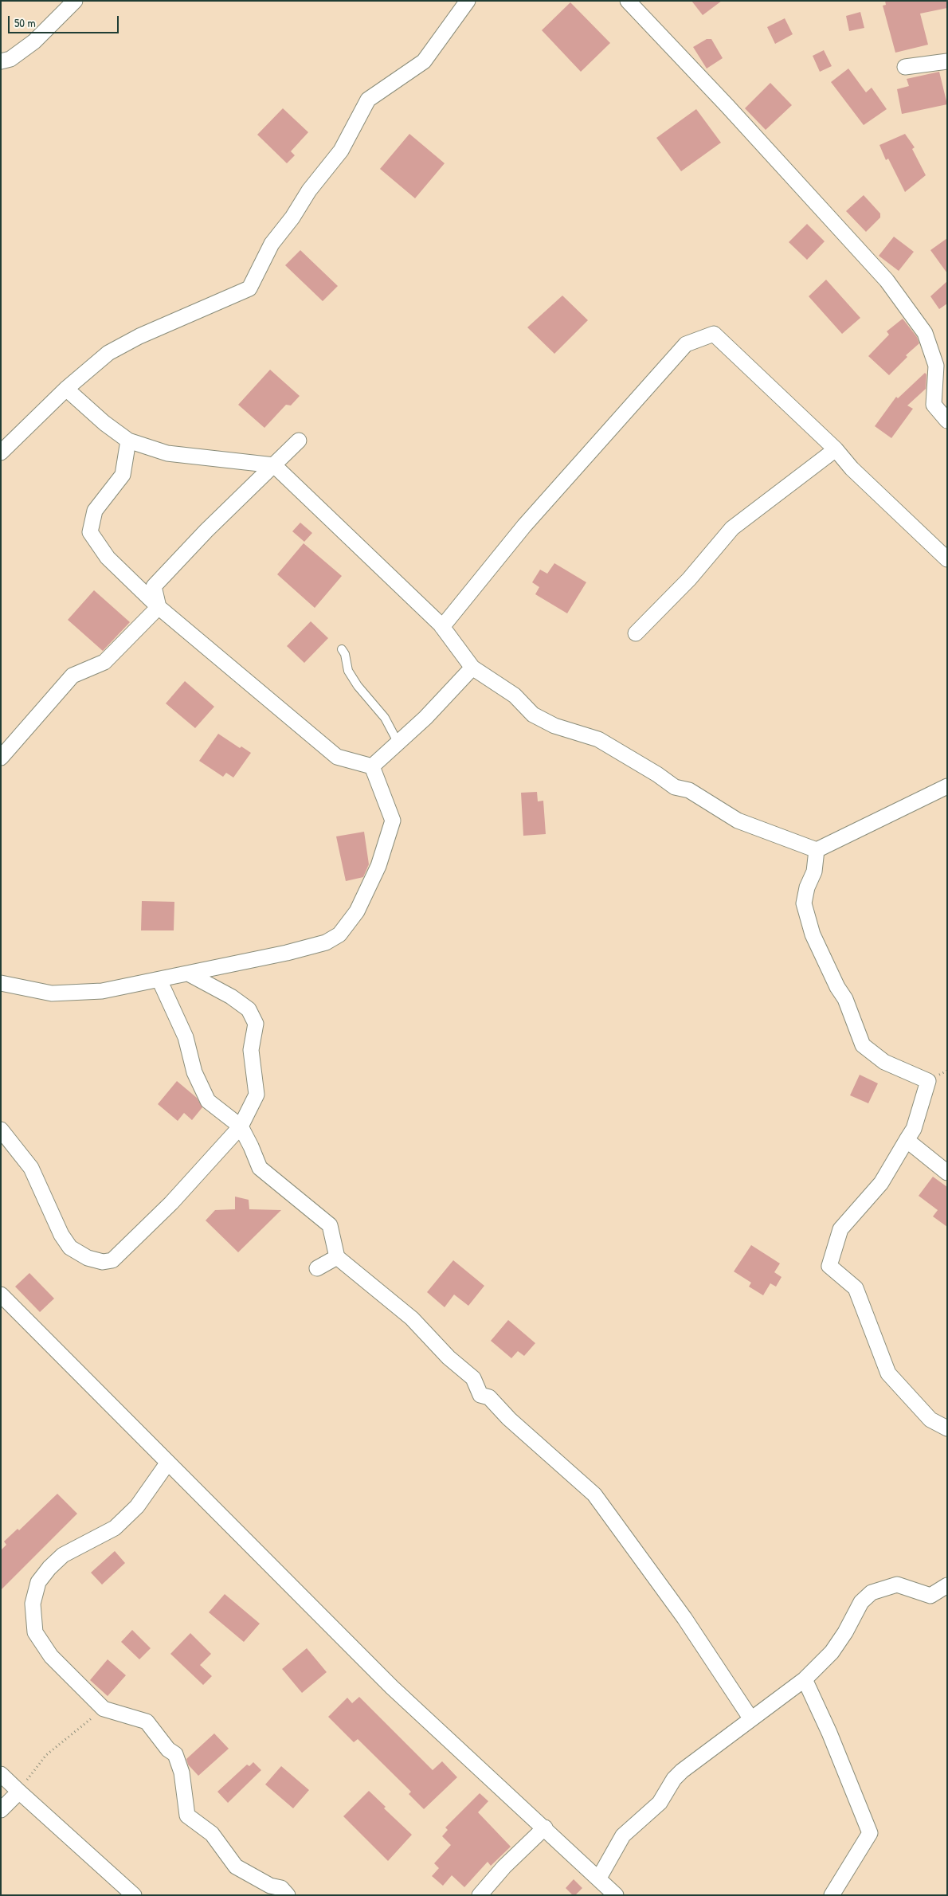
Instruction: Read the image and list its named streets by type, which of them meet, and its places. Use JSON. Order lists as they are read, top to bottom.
{
  "scale_bar": "50 m"
}
